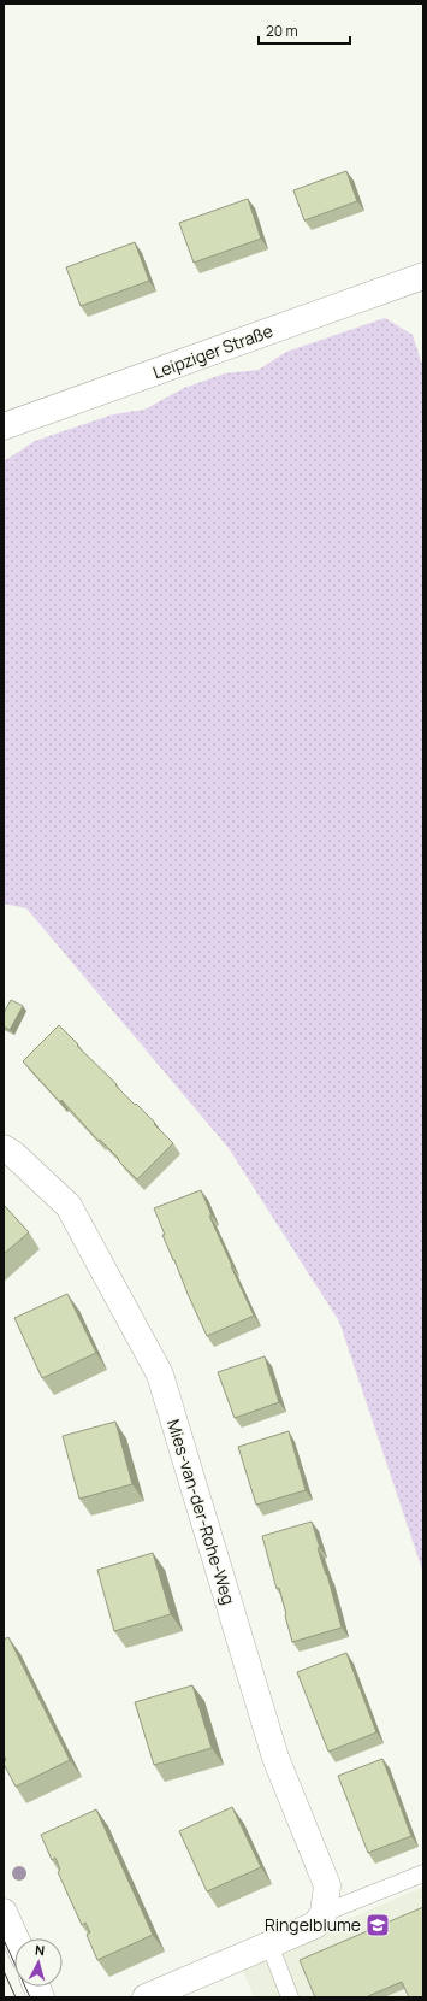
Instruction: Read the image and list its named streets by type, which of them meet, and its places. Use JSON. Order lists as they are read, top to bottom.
{
  "streets": {
    "street": ["Leipziger Straße", "Mies-van-der-Rohe-Weg"]
  },
  "places": {
    "school or university": ["Ringelblume"]
  },
  "scale_bar": "20 m",
  "north": "top"
}
